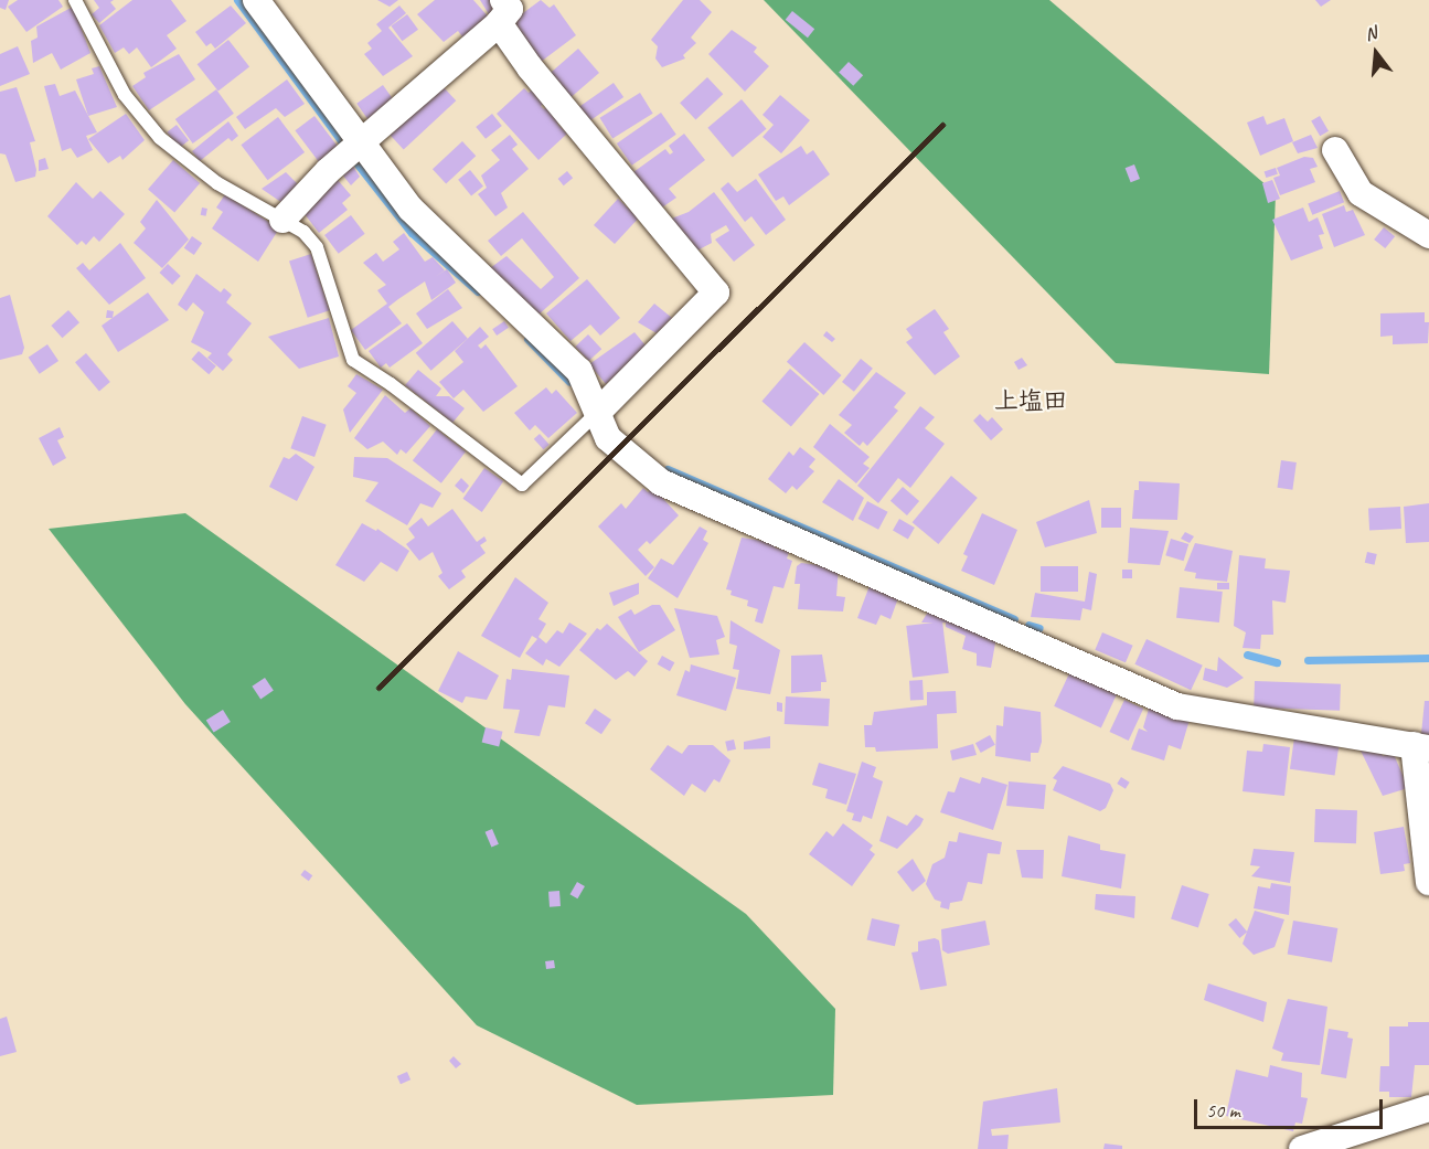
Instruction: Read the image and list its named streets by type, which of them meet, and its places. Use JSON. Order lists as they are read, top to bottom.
{
  "districts": ["上塩田"],
  "scale_bar": "50 m",
  "north": "top"
}
